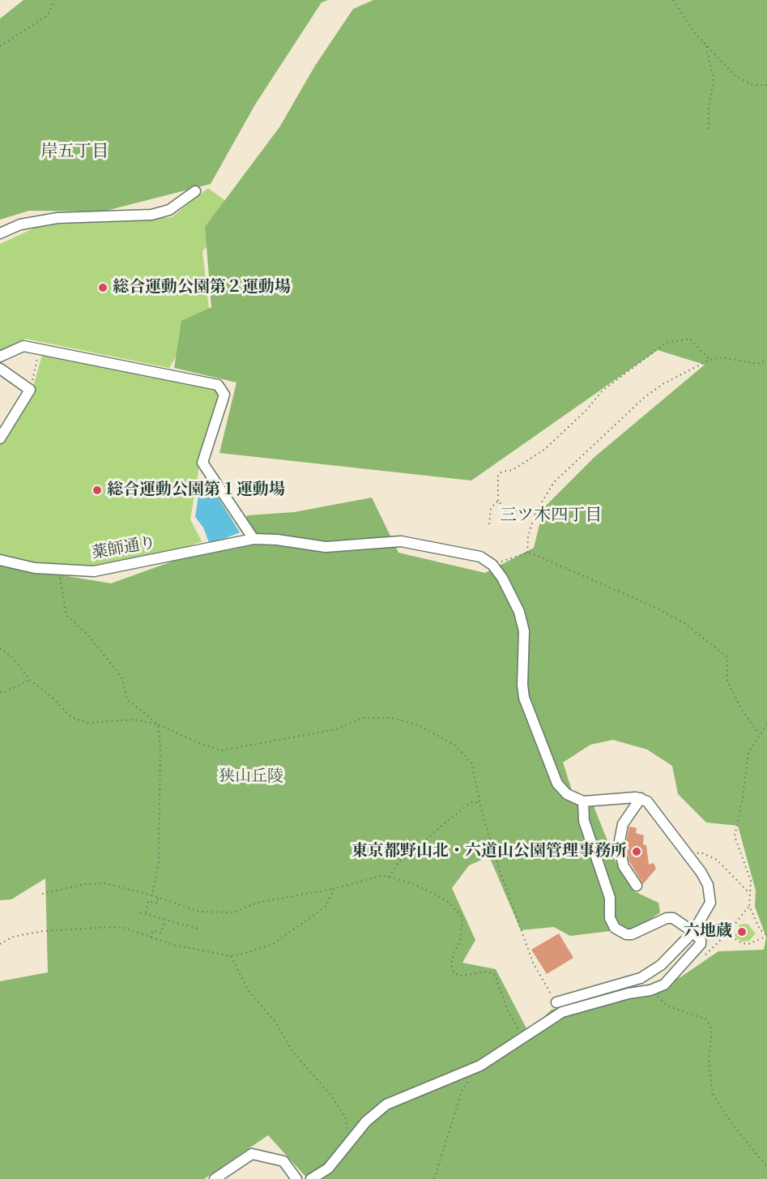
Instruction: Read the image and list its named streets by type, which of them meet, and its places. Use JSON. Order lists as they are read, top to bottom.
{
  "streets": {
    "street": ["薬師通り"]
  },
  "districts": ["岸五丁目", "三ツ木四丁目"],
  "parks": ["狭山丘陵"],
  "places": [
    "総合運動公園第２運動場",
    "総合運動公園第１運動場",
    "東京都野山北・六道山公園管理事務所",
    "六地蔵"
  ]
}
